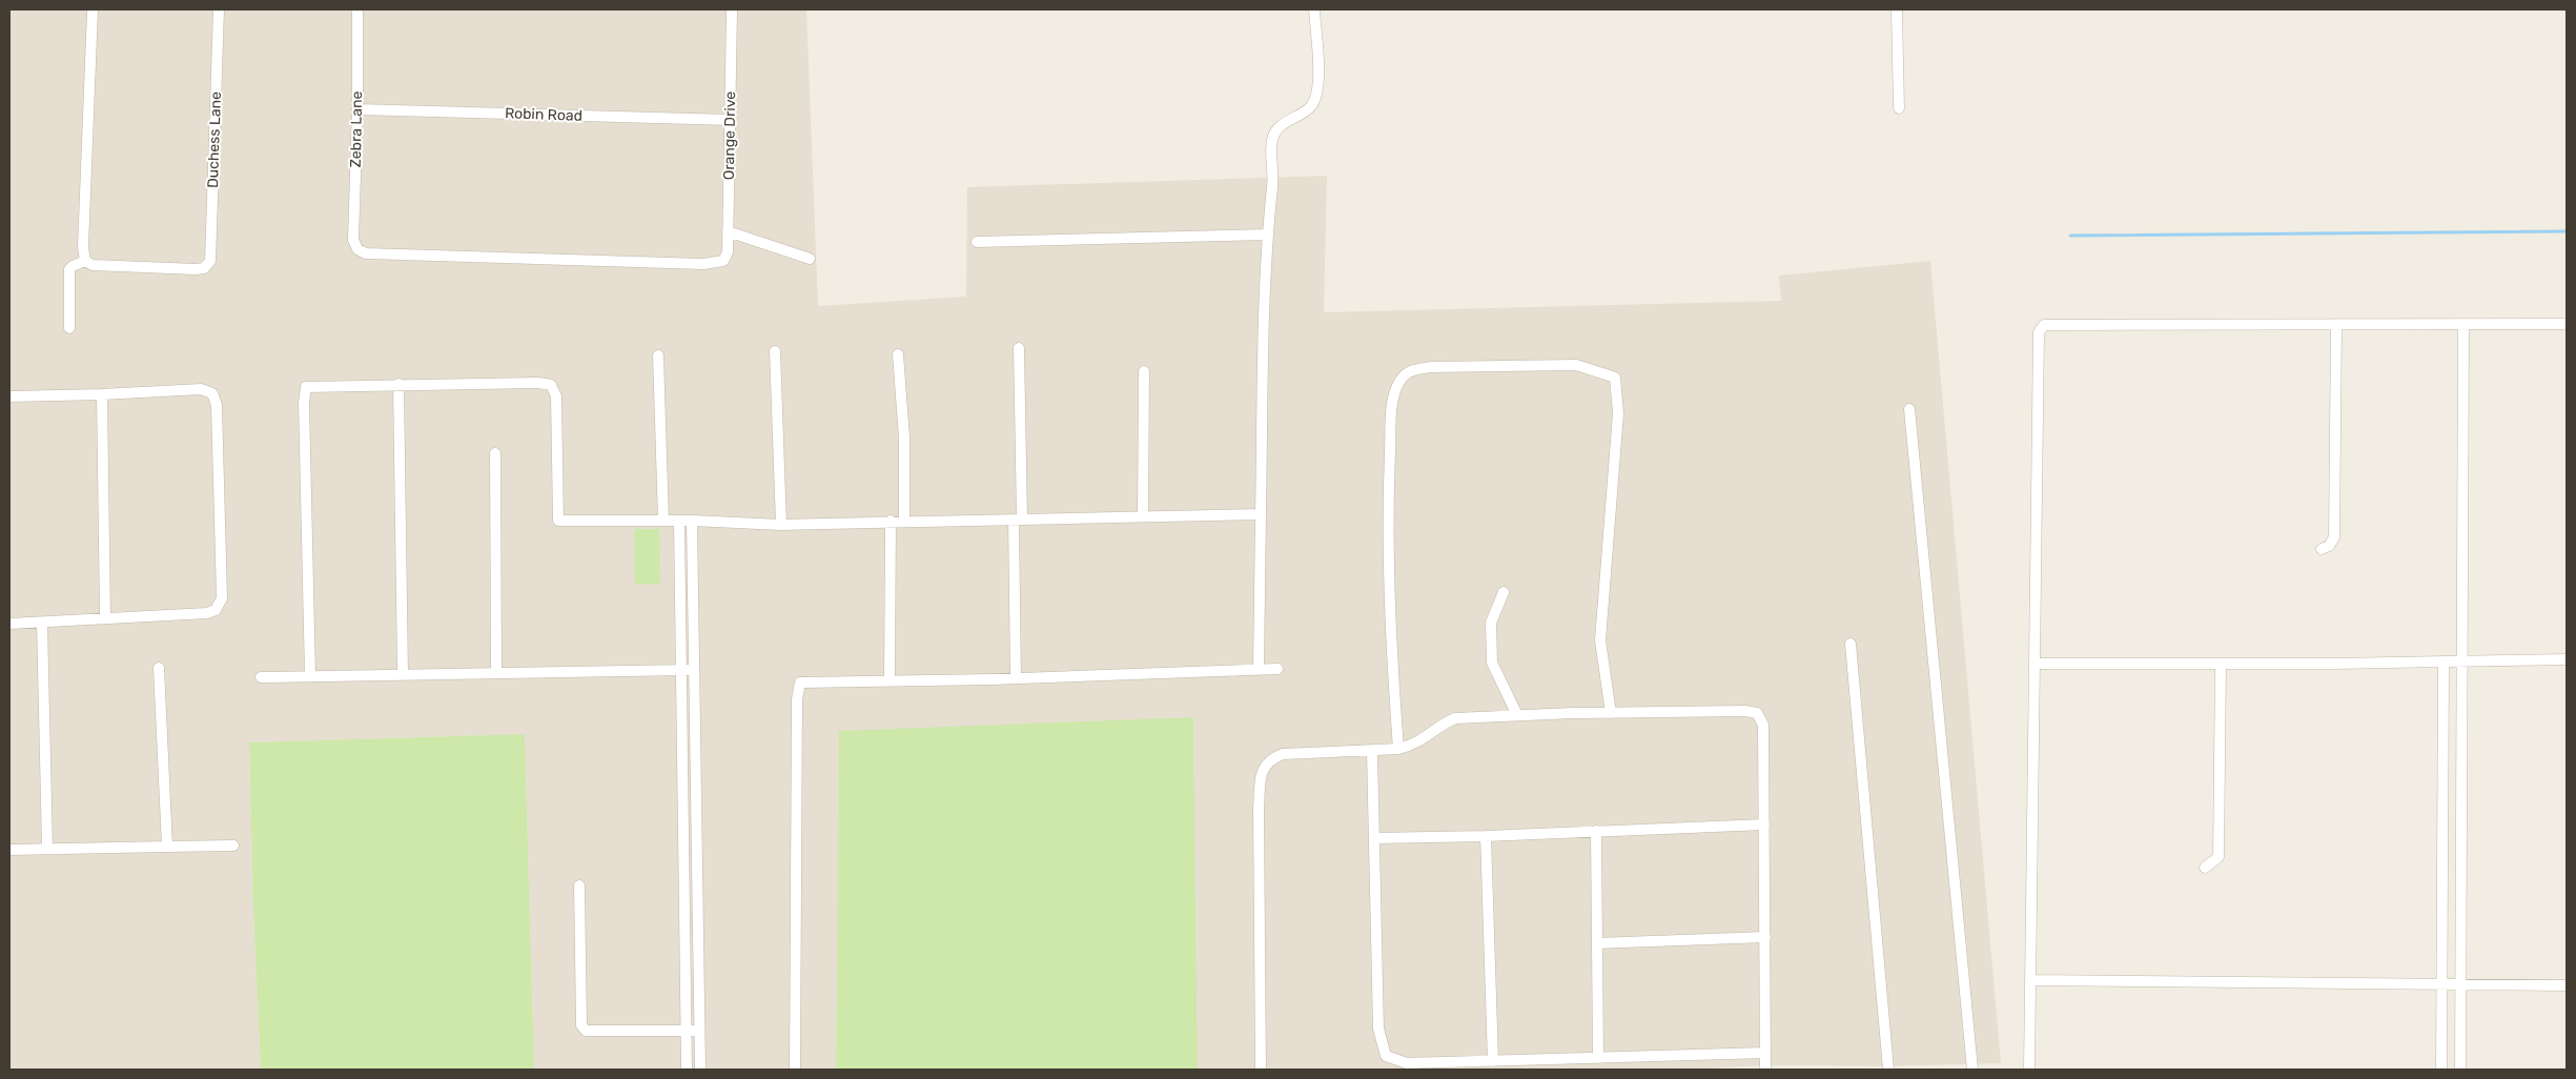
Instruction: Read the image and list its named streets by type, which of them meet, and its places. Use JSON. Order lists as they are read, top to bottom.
{
  "streets": {
    "street": [
      "Robin Road",
      "Zebra Lane",
      "Orange Drive",
      "Duchess Lane"
    ]
  },
  "crossings": [
    ["Robin Road", "Zebra Lane"],
    ["Robin Road", "Orange Drive"],
    ["Zebra Lane", "Orange Drive"]
  ]
}
